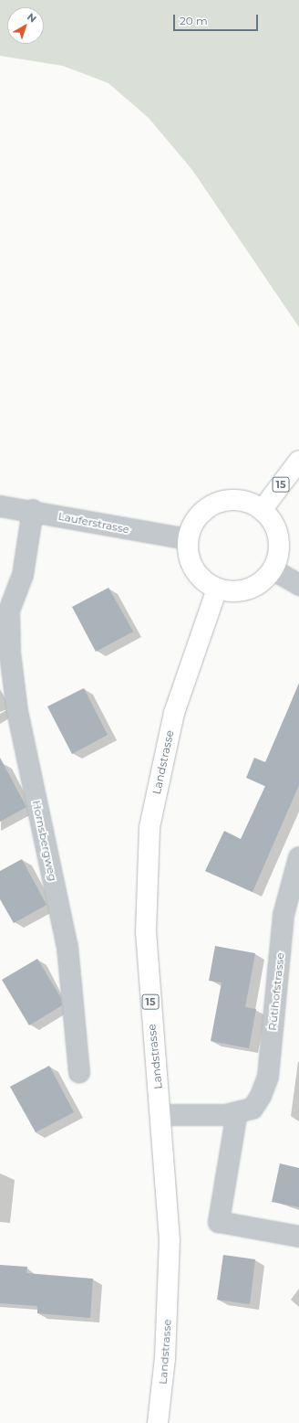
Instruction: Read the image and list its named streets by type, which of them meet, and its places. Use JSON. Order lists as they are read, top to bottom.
{
  "streets": {
    "main road": ["15", "Landstrasse"],
    "street": ["Lauferstrasse", "Hornsbergweg", "Rütihofstrasse"]
  },
  "crossings": [
    ["15", "Lauferstrasse"],
    ["15", "Landstrasse"],
    ["Lauferstrasse", "Landstrasse"],
    ["Lauferstrasse", "Hornsbergweg"],
    ["Landstrasse", "Rütihofstrasse"]
  ],
  "scale_bar": "20 m",
  "north": "top right"
}
